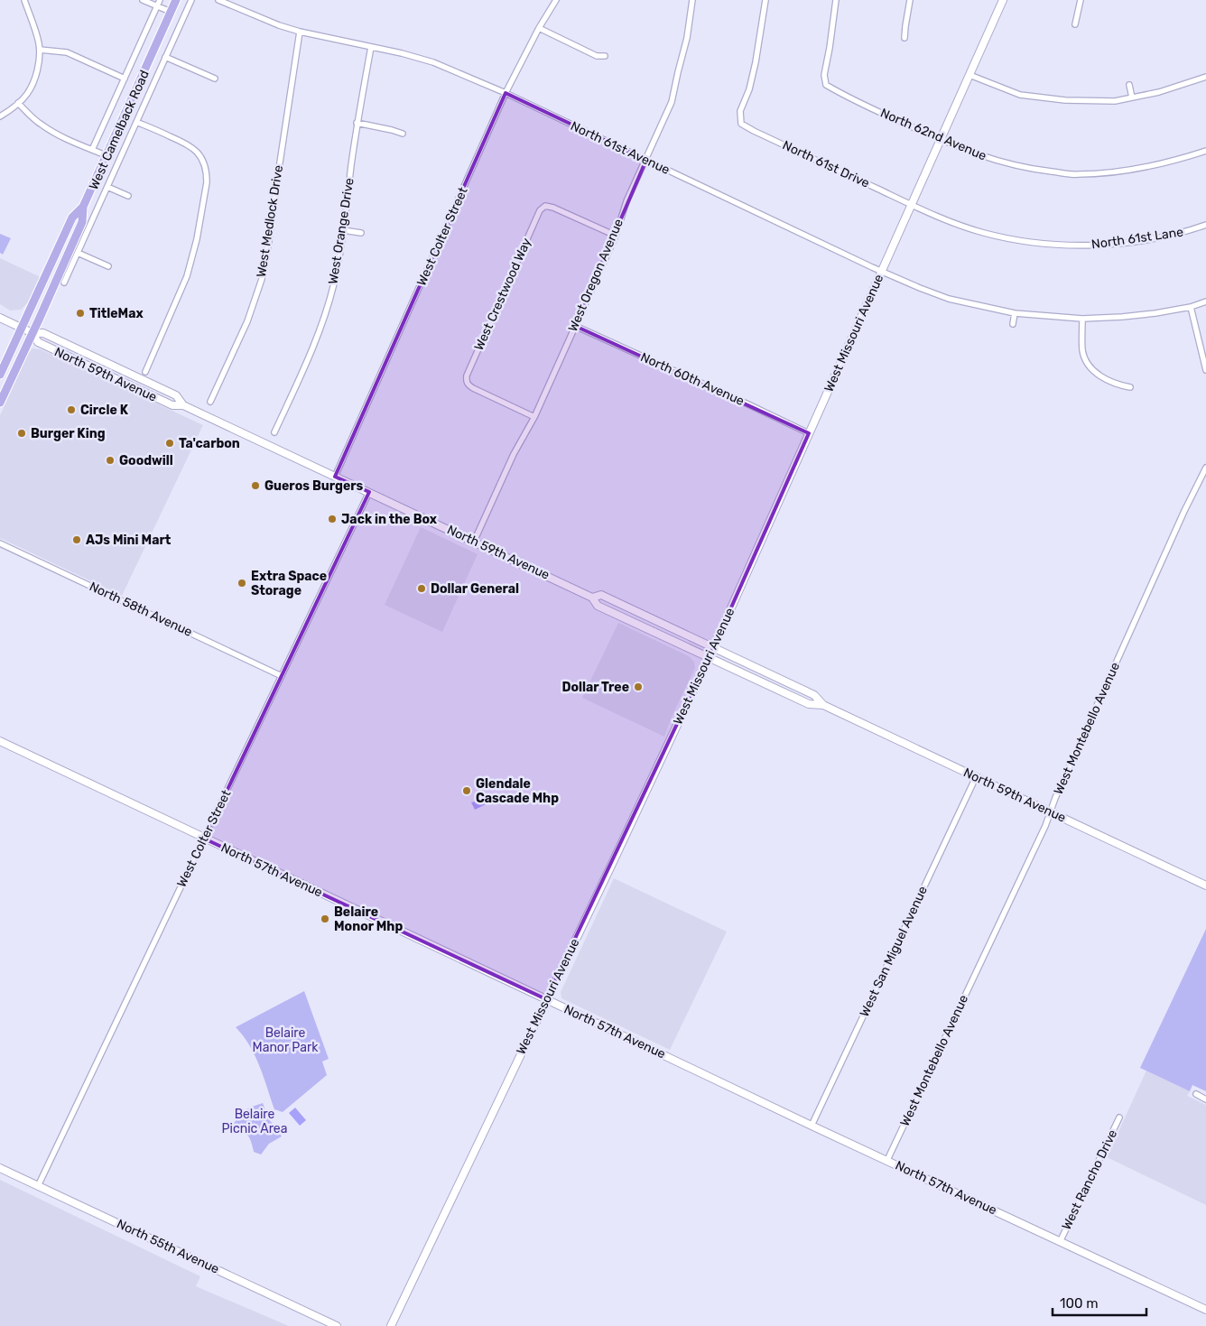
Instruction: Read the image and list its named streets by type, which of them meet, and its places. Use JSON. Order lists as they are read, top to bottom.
{
  "streets": {
    "main road": ["West Camelback Road"],
    "street": [
      "North 62nd Avenue",
      "North 61st Avenue",
      "North 61st Drive",
      "West Medlock Drive",
      "West Orange Drive",
      "West Colter Street",
      "North 61st Lane",
      "West Oregon Avenue",
      "West Crestwood Way",
      "West Missouri Avenue",
      "North 59th Avenue",
      "North 60th Avenue",
      "North 58th Avenue",
      "West Montebello Avenue",
      "North 57th Avenue",
      "West San Miguel Avenue",
      "West Rancho Drive",
      "North 55th Avenue"
    ]
  },
  "crossings": [
    ["West Camelback Road", "North 59th Avenue"],
    ["North 62nd Avenue", "West Missouri Avenue"],
    ["North 61st Avenue", "West Medlock Drive"],
    ["North 61st Avenue", "West Orange Drive"],
    ["North 61st Avenue", "West Colter Street"],
    ["North 61st Avenue", "West Oregon Avenue"],
    ["North 61st Avenue", "West Missouri Avenue"],
    ["North 61st Drive", "North 61st Lane"],
    ["North 61st Drive", "West Missouri Avenue"],
    ["West Colter Street", "North 59th Avenue"],
    ["West Colter Street", "North 58th Avenue"],
    ["West Colter Street", "North 57th Avenue"],
    ["West Colter Street", "North 55th Avenue"],
    ["North 61st Lane", "West Missouri Avenue"],
    ["West Oregon Avenue", "West Crestwood Way"],
    ["West Oregon Avenue", "North 59th Avenue"],
    ["West Oregon Avenue", "North 60th Avenue"],
    ["West Missouri Avenue", "North 59th Avenue"],
    ["West Missouri Avenue", "North 60th Avenue"],
    ["West Missouri Avenue", "North 57th Avenue"],
    ["North 59th Avenue", "West Montebello Avenue"],
    ["North 59th Avenue", "West San Miguel Avenue"],
    ["West Montebello Avenue", "North 57th Avenue"],
    ["North 57th Avenue", "West San Miguel Avenue"],
    ["North 57th Avenue", "West Rancho Drive"]
  ],
  "parks": ["Belaire Manor Park", "Belaire Picnic Area"],
  "places": [
    "TitleMax",
    "Circle K",
    "Burger King",
    "Ta'carbon",
    "Goodwill",
    "Gueros Burgers",
    "Jack in the Box",
    "AJs Mini Mart",
    "Extra Space Storage",
    "Dollar General",
    "Dollar Tree",
    "Glendale Cascade Mhp",
    "Belaire Monor Mhp"
  ],
  "scale_bar": "100 m"
}
